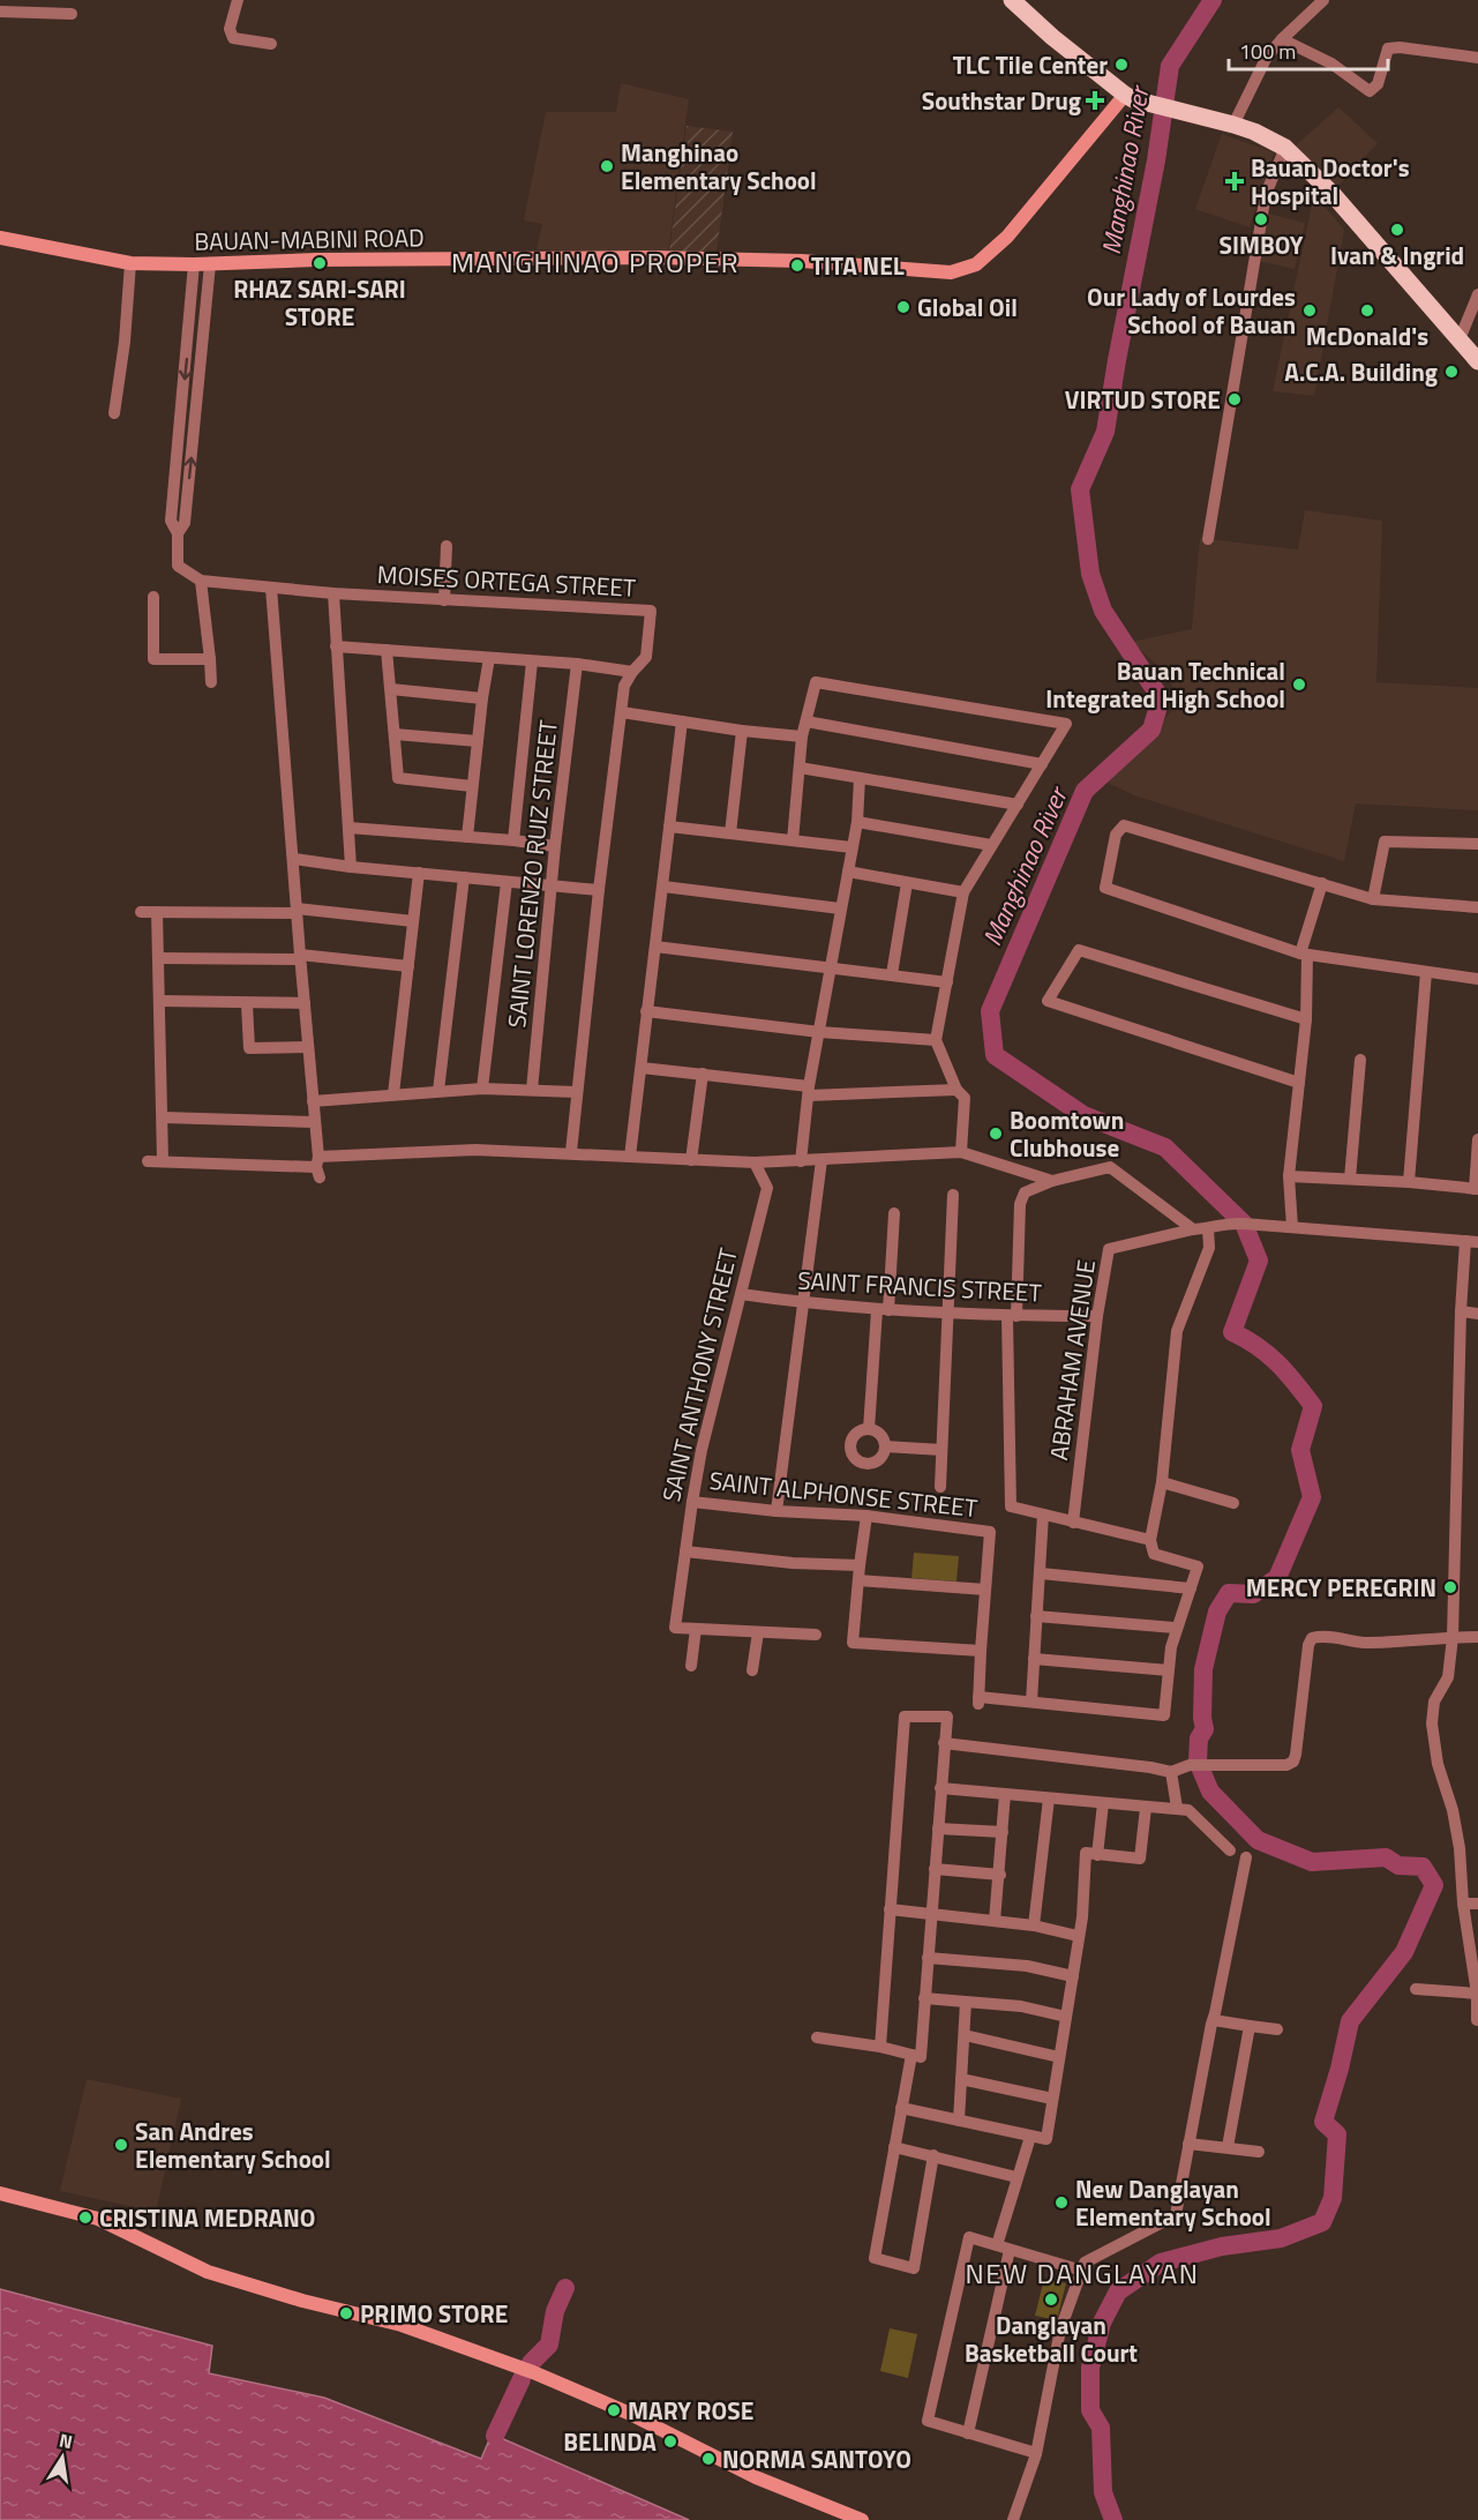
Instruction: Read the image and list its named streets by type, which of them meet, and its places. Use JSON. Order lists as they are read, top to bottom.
{
  "streets": {
    "main road": ["BAUAN-MABINI ROAD"],
    "street": [
      "MOISES ORTEGA STREET",
      "SAINT LORENZO RUIZ STREET",
      "SAINT FRANCIS STREET",
      "ABRAHAM AVENUE",
      "SAINT ANTHONY STREET",
      "SAINT ALPHONSE STREET"
    ]
  },
  "crossings": [
    ["SAINT FRANCIS STREET", "ABRAHAM AVENUE"],
    ["SAINT FRANCIS STREET", "SAINT ANTHONY STREET"],
    ["SAINT ANTHONY STREET", "SAINT ALPHONSE STREET"]
  ],
  "districts": ["MANGHINAO PROPER", "NEW DANGLAYAN"],
  "water": ["Manghinao River"],
  "places": {
    "other": [
      "TLC Tile Center",
      "Manghinao Elementary School",
      "SIMBOY",
      "Ivan & Ingrid",
      "RHAZ SARI-SARI STORE",
      "TITA NEL",
      "Global Oil",
      "Our Lady of Lourdes School of Bauan",
      "McDonald's",
      "A.C.A. Building",
      "VIRTUD STORE",
      "Bauan Technical Integrated High School",
      "Boomtown Clubhouse",
      "MERCY PEREGRIN",
      "San Andres Elementary School",
      "New Danglayan Elementary School",
      "CRISTINA MEDRANO",
      "Danglayan Basketball Court",
      "PRIMO STORE",
      "MARY ROSE",
      "BELINDA",
      "NORMA SANTOYO"
    ],
    "health": ["Southstar Drug", "Bauan Doctor's Hospital"]
  },
  "scale_bar": "100 m",
  "north": "top"
}
